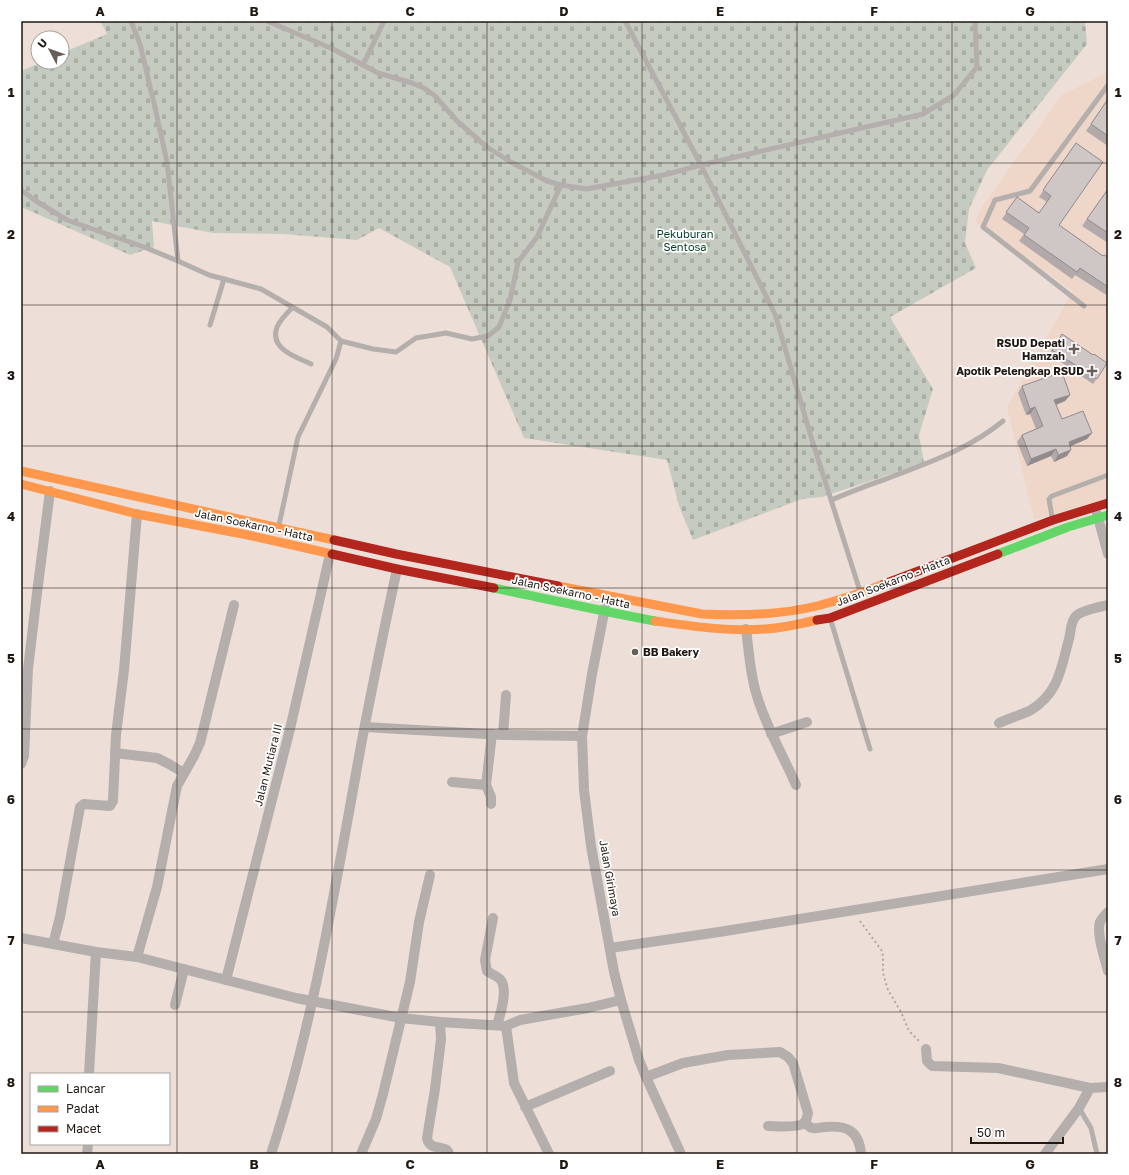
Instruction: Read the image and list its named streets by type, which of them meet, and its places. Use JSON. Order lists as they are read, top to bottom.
{
  "streets": {
    "highway": ["Jalan Soekarno - Hatta"],
    "street": ["Jalan Mutiara III", "Jalan Girimaya"]
  },
  "crossings": [
    ["Jalan Soekarno - Hatta", "Jalan Mutiara III"],
    ["Jalan Soekarno - Hatta", "Jalan Girimaya"]
  ],
  "parks": ["Pekuburan Sentosa"],
  "places": {
    "health": ["RSUD Depati Hamzah", "Apotik Pelengkap RSUD"],
    "other": ["BB Bakery"]
  },
  "legend": ["Lancar", "Padat", "Macet"],
  "scale_bar": "50 m",
  "north": "top left",
  "grid": {
    "columns": [
      "A",
      "B",
      "C",
      "D",
      "E",
      "F",
      "G"
    ],
    "rows": [
      "1",
      "2",
      "3",
      "4",
      "5",
      "6",
      "7",
      "8"
    ]
  }
}
